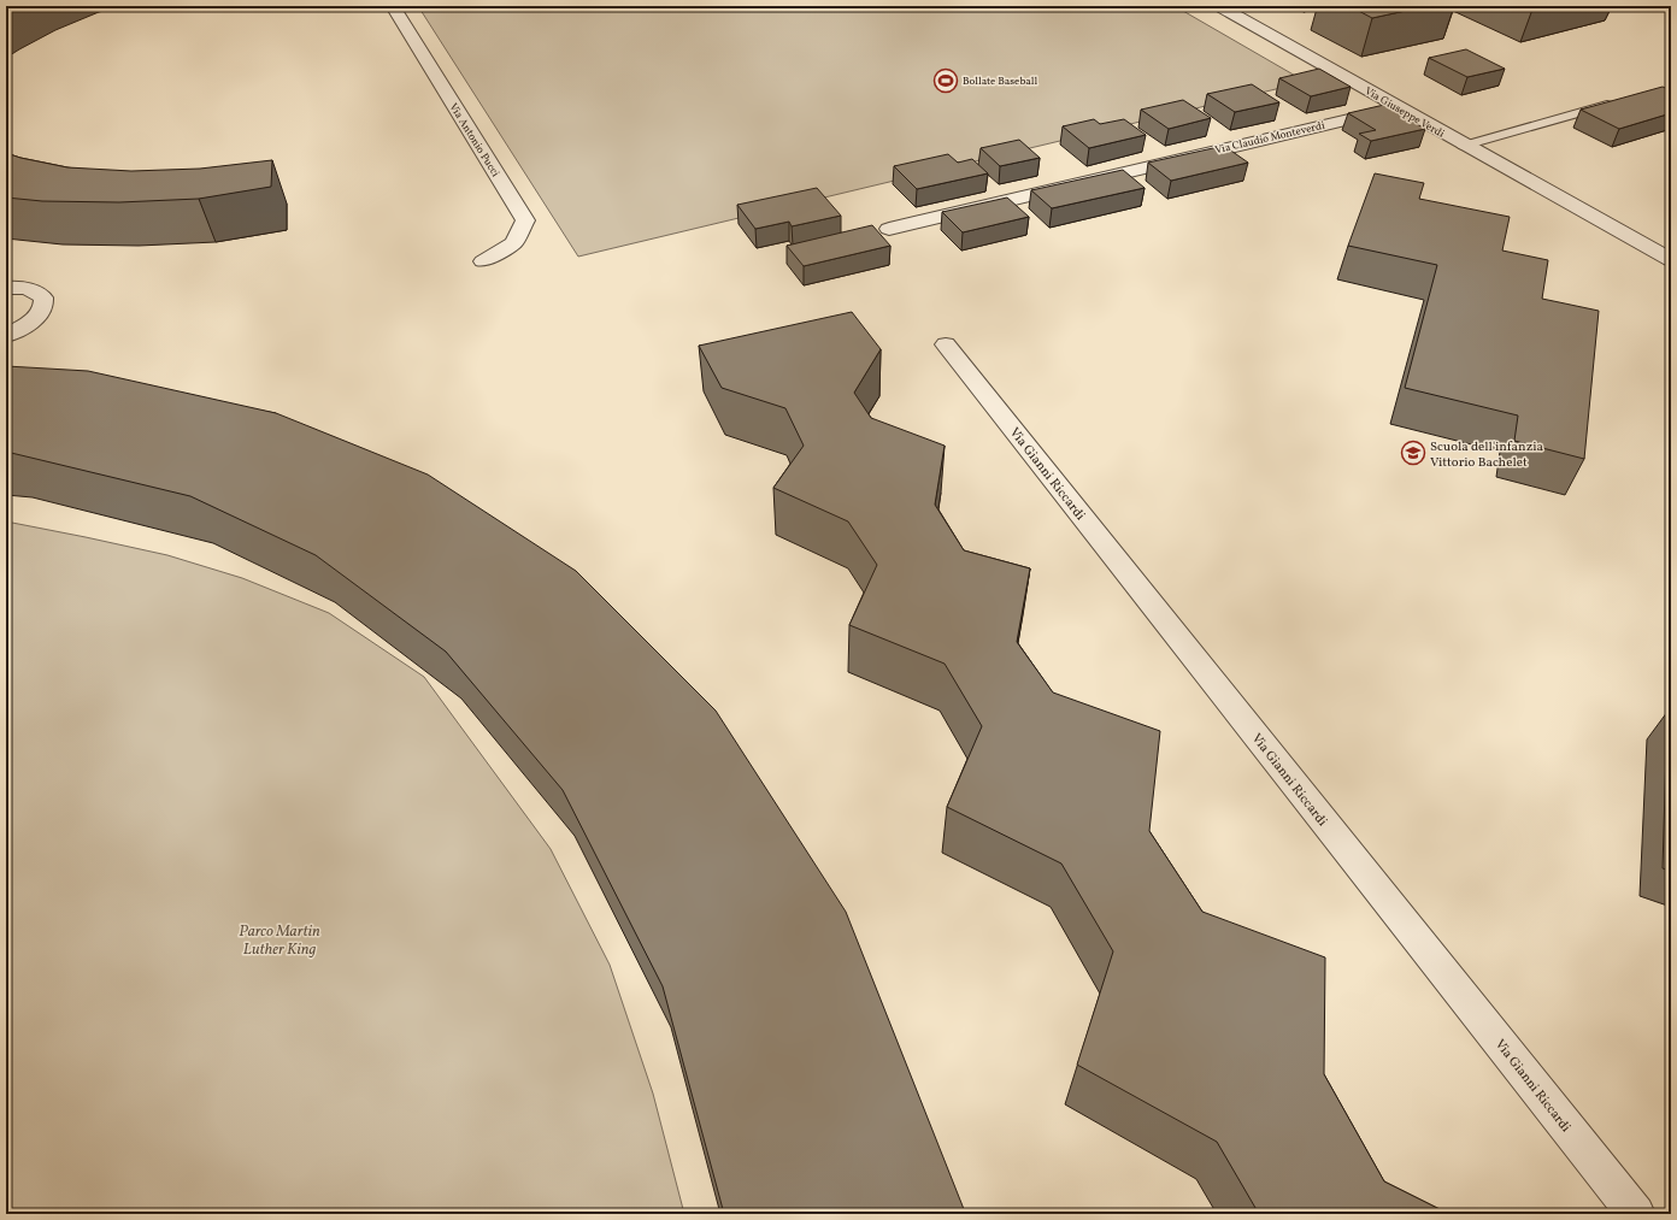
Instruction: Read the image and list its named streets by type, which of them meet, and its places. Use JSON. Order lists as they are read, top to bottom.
{
  "streets": {
    "street": [
      "Via Giuseppe Verdi",
      "Via Claudio Monteverdi",
      "Via Antonio Pucci",
      "Via Gianni Riccardi"
    ]
  },
  "crossings": [
    ["Via Giuseppe Verdi", "Via Claudio Monteverdi"]
  ],
  "parks": ["Parco Martin Luther King"],
  "places": {
    "sports": ["Bollate Baseball"],
    "school or university": ["Scuola dell'infanzia Vittorio Bachelet"]
  }
}
